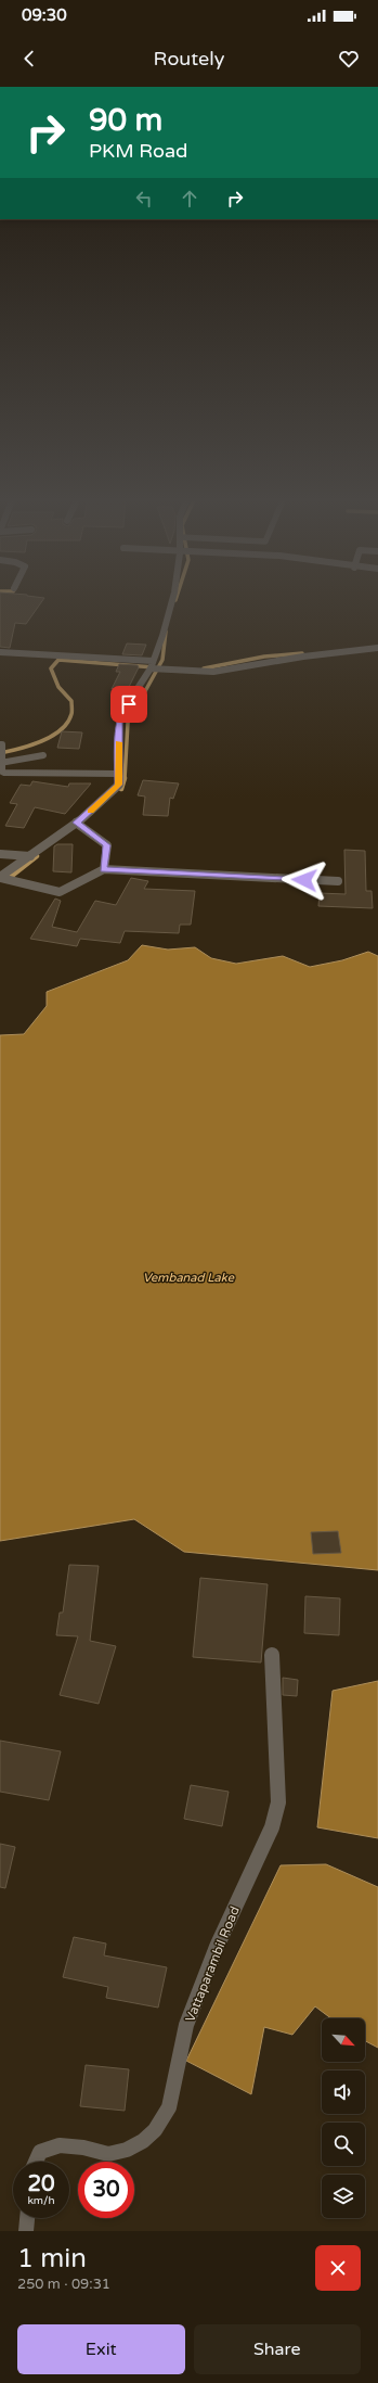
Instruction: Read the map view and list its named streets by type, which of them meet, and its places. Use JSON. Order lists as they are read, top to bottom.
{
  "streets": {
    "street": ["Vattaparambil Road"]
  },
  "water": ["Vembanad Lake"],
  "north": "bottom right",
  "page": {
    "status": "09:30",
    "header": "Routely",
    "turn": ["90 m", "PKM Road"],
    "speed": "20 km/h",
    "limit": "30",
    "heading": ["1 min", "250 m · 09:31"],
    "buttons": ["Exit", "Share"]
  }
}
